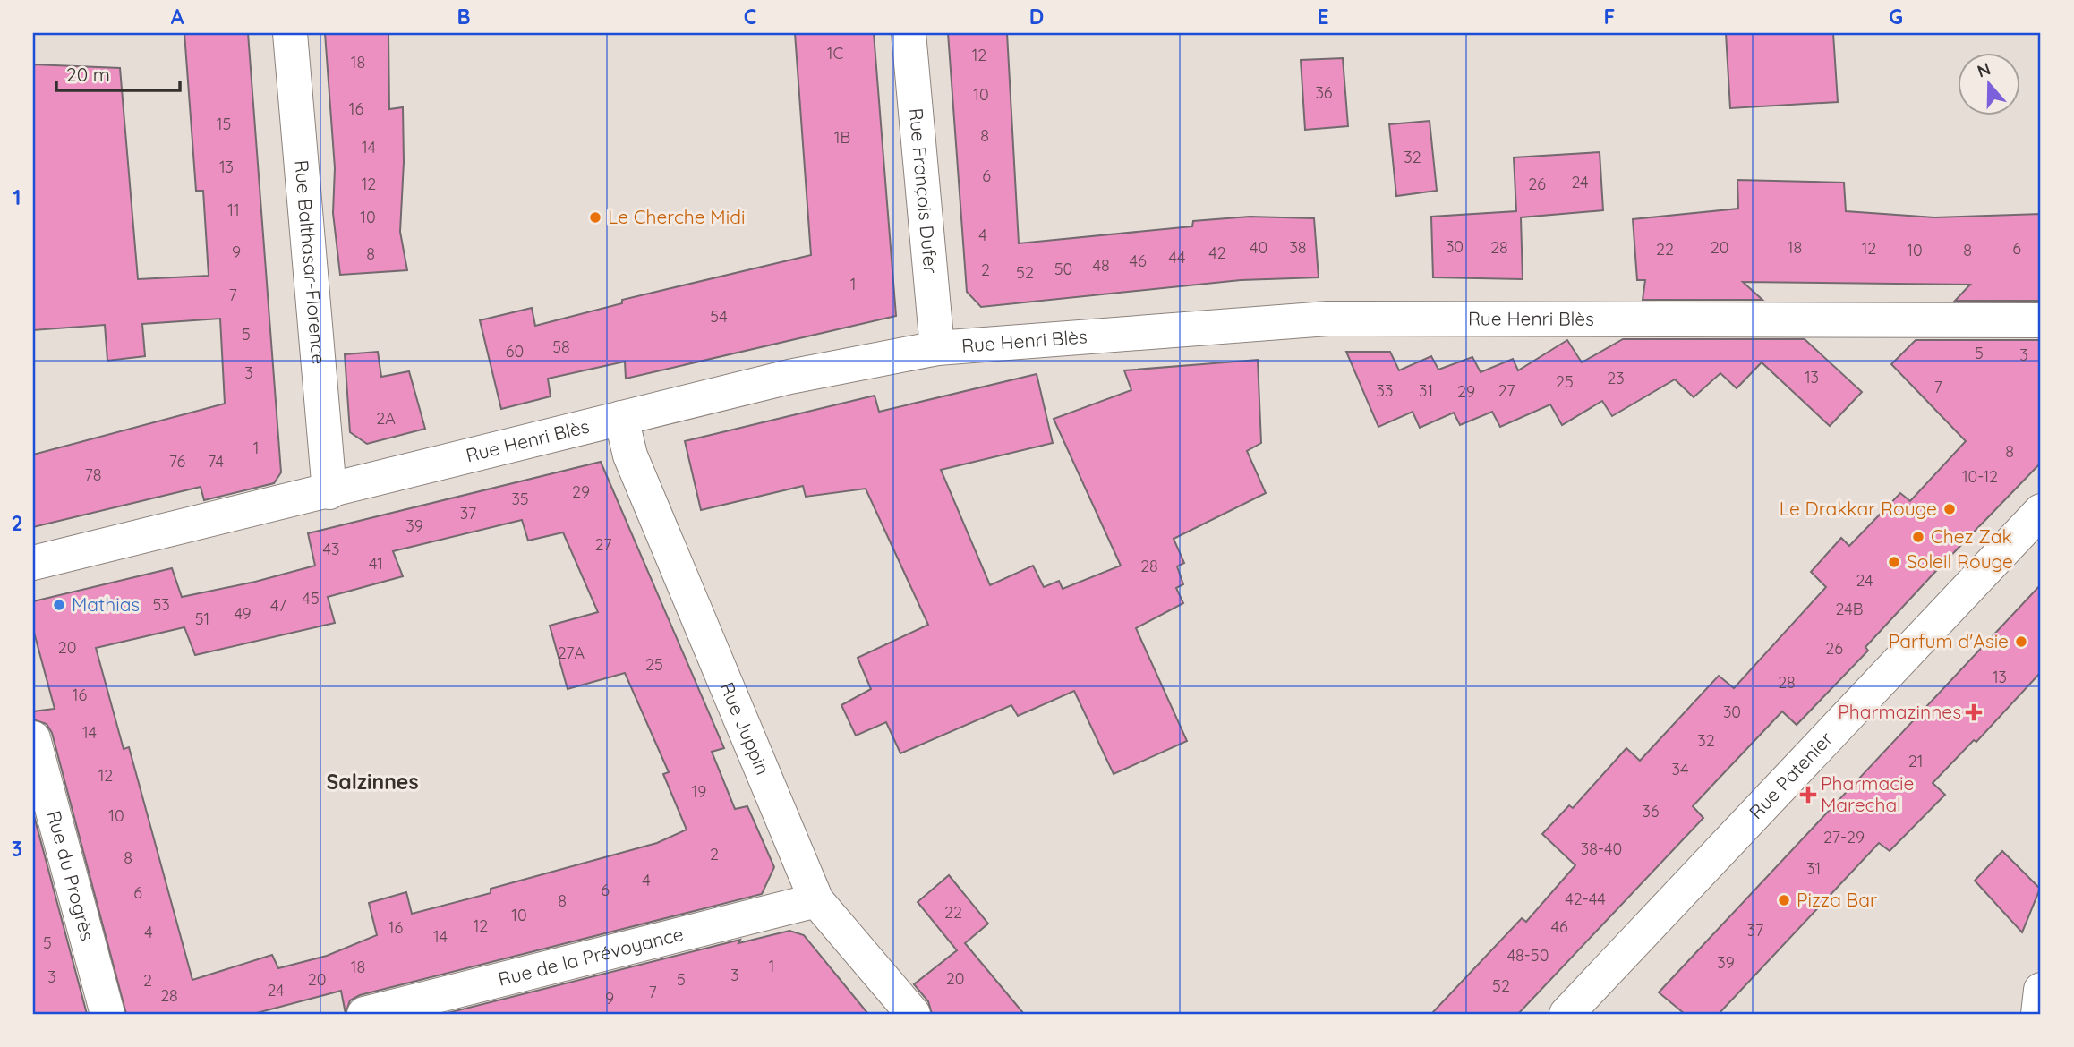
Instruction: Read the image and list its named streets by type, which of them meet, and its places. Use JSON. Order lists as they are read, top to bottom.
{
  "streets": {
    "street": [
      "Rue François Dufer",
      "Rue Balthasar-Florence",
      "Rue Henri Blès",
      "Rue Juppin",
      "Rue Patenier",
      "Rue du Progrès",
      "Rue de la Prévoyance"
    ]
  },
  "crossings": [
    ["Rue François Dufer", "Rue Henri Blès"],
    ["Rue Balthasar-Florence", "Rue Henri Blès"],
    ["Rue Henri Blès", "Rue Juppin"],
    ["Rue Juppin", "Rue de la Prévoyance"]
  ],
  "districts": ["Salzinnes"],
  "places": {
    "other": [
      "Le Cherche Midi",
      "Le Drakkar Rouge",
      "Chez Zak",
      "Soleil Rouge",
      "Mathias",
      "Parfum d'Asie",
      "Pizza Bar"
    ],
    "health": ["Pharmazinnes", "Pharmacie Marechal"]
  },
  "house_numbers": [
    "1C",
    "12",
    "18",
    "36",
    "10",
    "16",
    "15",
    "8",
    "1B",
    "14",
    "32",
    "13",
    "6",
    "24",
    "12",
    "26",
    "11",
    "10",
    "4",
    "30",
    "40",
    "38",
    "28",
    "20",
    "18",
    "12",
    "6",
    "22",
    "10",
    "8",
    "9",
    "42",
    "8",
    "44",
    "46",
    "48",
    "50",
    "2",
    "52",
    "1",
    "7",
    "54",
    "5",
    "58",
    "60",
    "5",
    "3",
    "3",
    "13",
    "23",
    "25",
    "7",
    "33",
    "31",
    "27",
    "29",
    "2A",
    "1",
    "8",
    "76",
    "74",
    "78",
    "10-12",
    "29",
    "35",
    "37",
    "39",
    "27",
    "43",
    "41",
    "28",
    "24",
    "45",
    "53",
    "47",
    "24B",
    "49",
    "51",
    "20",
    "26",
    "27A",
    "25",
    "13",
    "28",
    "16",
    "30",
    "14",
    "32",
    "21",
    "34",
    "12",
    "19",
    "36",
    "10",
    "27-29",
    "38-40",
    "2",
    "8",
    "31",
    "4",
    "6",
    "6",
    "42-44",
    "8",
    "22",
    "10",
    "12",
    "46",
    "16",
    "37",
    "4",
    "14",
    "5",
    "48-50",
    "39",
    "1",
    "18",
    "3",
    "3",
    "20",
    "20",
    "5",
    "2",
    "52",
    "24",
    "7",
    "28",
    "9"
  ],
  "scale_bar": "20 m",
  "north": "top",
  "grid": {
    "columns": [
      "A",
      "B",
      "C",
      "D",
      "E",
      "F",
      "G"
    ],
    "rows": ["1", "2", "3"]
  }
}
